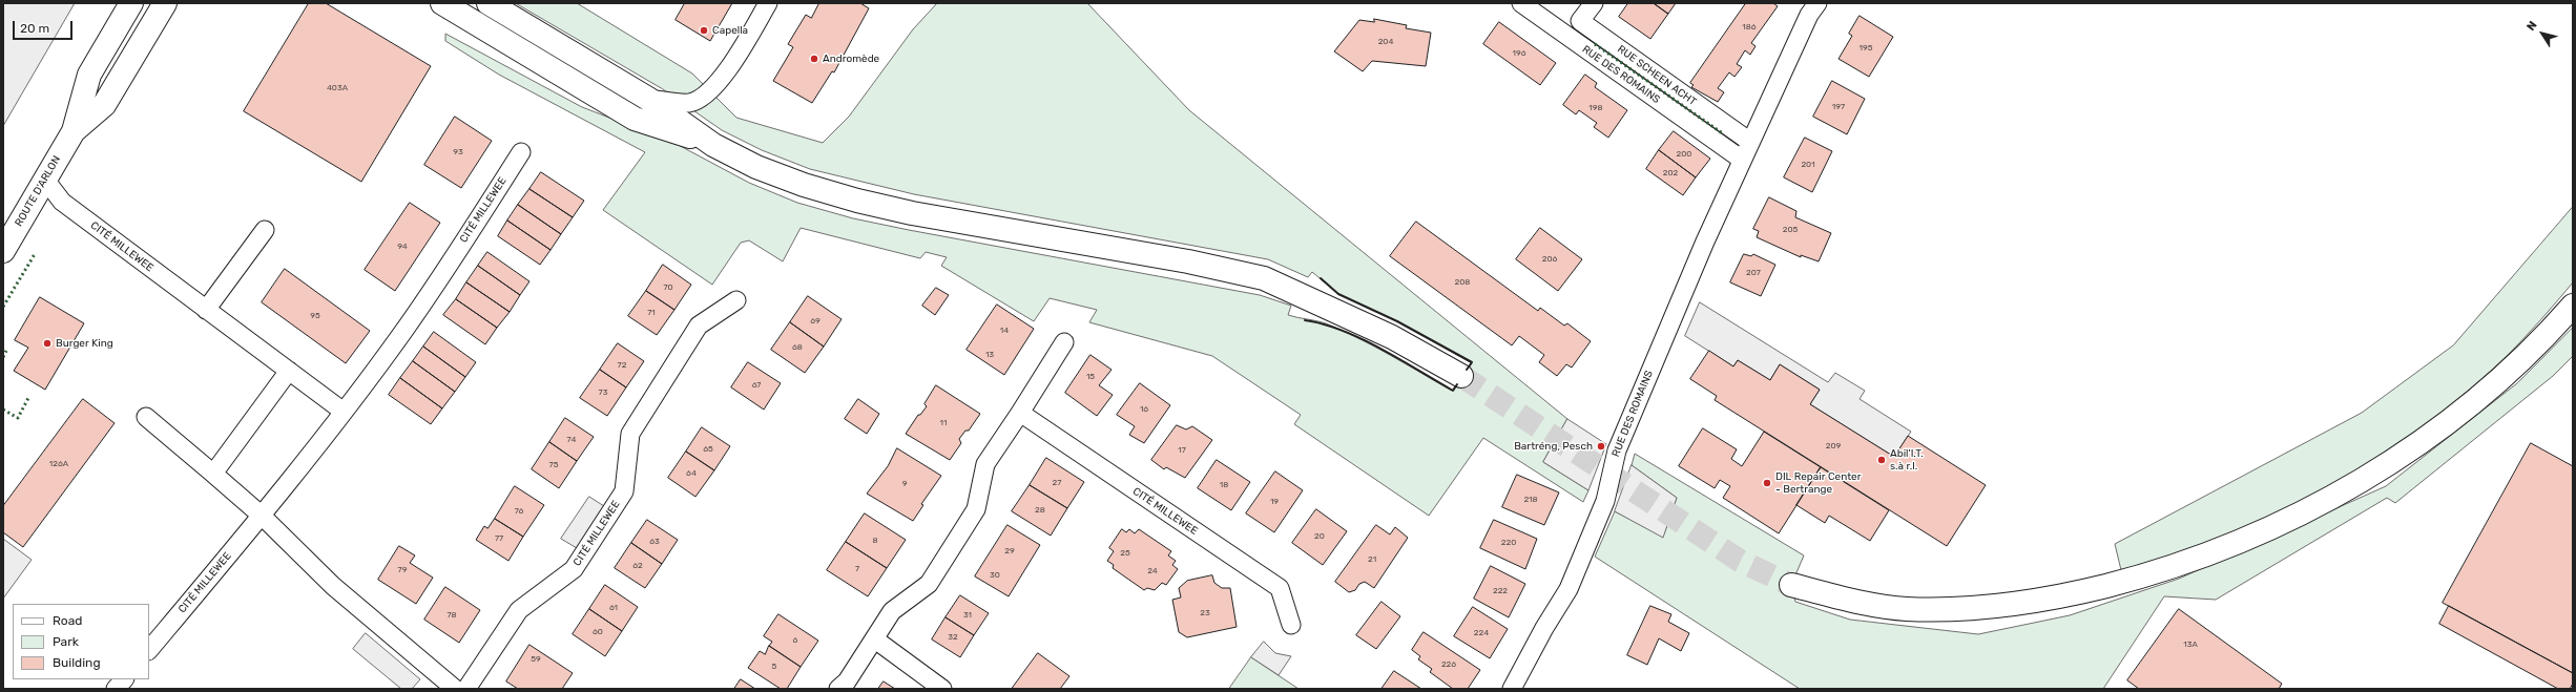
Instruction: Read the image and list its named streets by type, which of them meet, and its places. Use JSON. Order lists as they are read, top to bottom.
{
  "streets": {
    "main road": ["ROUTE D'ARLON"],
    "street": ["RUE DES ROMAINS", "RUE SCHEEN ACHT", "CITÉ MILLEWEE"]
  },
  "crossings": [
    ["RUE DES ROMAINS", "RUE SCHEEN ACHT"],
    ["ROUTE D'ARLON", "CITÉ MILLEWEE"]
  ],
  "places": [
    "Capella",
    "Andromède",
    "Burger King",
    "Bartréng, Pesch",
    "Abil'I.T. s.à r.l.",
    "DIL Repair Center - Bertrange"
  ],
  "house_numbers": [
    "186",
    "204",
    "195",
    "196",
    "403A",
    "197",
    "198",
    "93",
    "200",
    "201",
    "202",
    "205",
    "94",
    "206",
    "207",
    "208",
    "70",
    "71",
    "95",
    "69",
    "14",
    "68",
    "13",
    "72",
    "15",
    "67",
    "73",
    "16",
    "11",
    "74",
    "209",
    "65",
    "17",
    "126A",
    "75",
    "64",
    "27",
    "9",
    "18",
    "218",
    "19",
    "28",
    "76",
    "20",
    "77",
    "8",
    "63",
    "220",
    "29",
    "25",
    "21",
    "62",
    "7",
    "79",
    "24",
    "30",
    "222",
    "61",
    "23",
    "78",
    "31",
    "60",
    "224",
    "32",
    "6",
    "13A",
    "59",
    "226",
    "5"
  ],
  "legend": ["Road", "Park", "Building"],
  "scale_bar": "20 m",
  "north": "top left"
}
